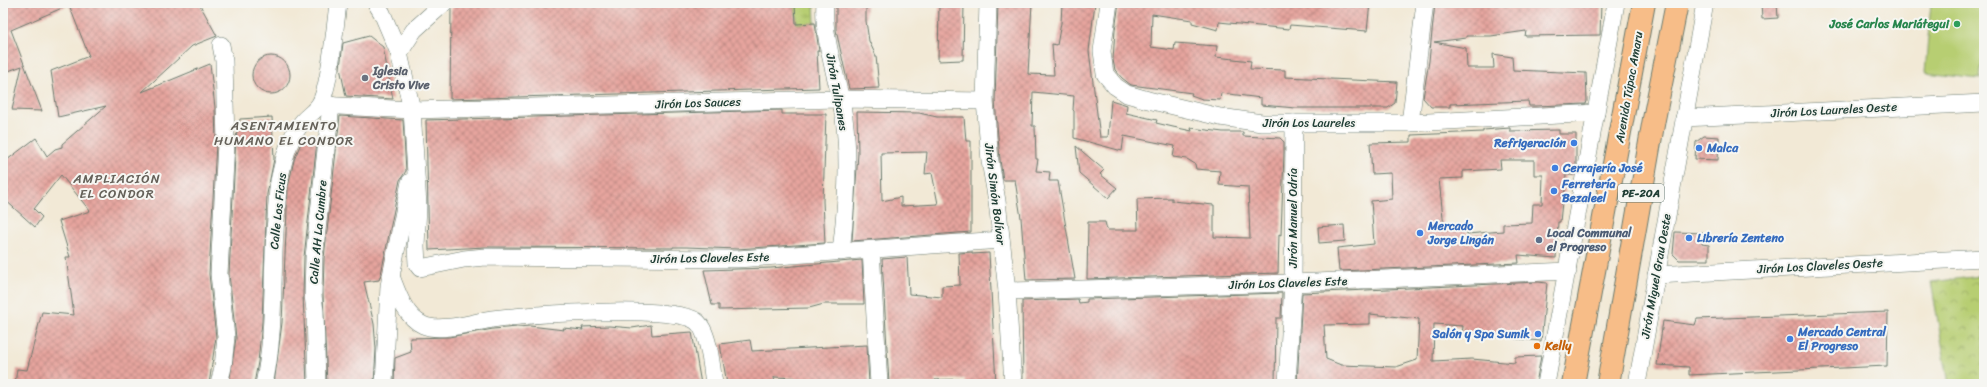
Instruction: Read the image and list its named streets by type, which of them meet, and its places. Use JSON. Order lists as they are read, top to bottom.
{
  "streets": {
    "highway": ["Avenida Túpac Amaru", "PE-20A"],
    "street": [
      "Jirón Tulipanes",
      "Jirón Los Sauces",
      "Jirón Los Laureles Oeste",
      "Jirón Los Laureles",
      "Jirón Simón Bolívar",
      "Calle Los Ficus",
      "Jirón Manuel Odría",
      "Calle AH La Cumbre",
      "Jirón Los Claveles Este",
      "Jirón Los Claveles Oeste",
      "Jirón Miguel Grau Oeste"
    ]
  },
  "crossings": [
    ["Jirón Tulipanes", "Jirón Los Sauces"],
    ["Jirón Tulipanes", "Jirón Los Claveles Este"],
    ["Jirón Los Sauces", "Jirón Simón Bolívar"],
    ["Jirón Los Sauces", "Calle Los Ficus"],
    ["Jirón Los Sauces", "Calle AH La Cumbre"],
    ["Jirón Los Laureles Oeste", "Jirón Miguel Grau Oeste"],
    ["Jirón Los Laureles", "Jirón Manuel Odría"],
    ["Jirón Simón Bolívar", "Jirón Los Claveles Este"],
    ["Calle Los Ficus", "Calle AH La Cumbre"],
    ["Jirón Manuel Odría", "Jirón Los Claveles Este"],
    ["Jirón Los Claveles Oeste", "Jirón Miguel Grau Oeste"]
  ],
  "districts": ["ASENTAMIENTO HUMANO EL CONDOR", "AMPLIACIÓN EL CONDOR"],
  "places": [
    "José Carlos Mariátegui",
    "Iglesia Cristo Vive",
    "Refrigeración",
    "Malca",
    "Cerrajería José",
    "Ferretería Bezaleel",
    "Mercado Jorge Lingán",
    "Librería Zenteno",
    "Local Communal el Progreso",
    "Salón y Spa Sumik",
    "Mercado Central El Progreso",
    "Kelly"
  ]
}
